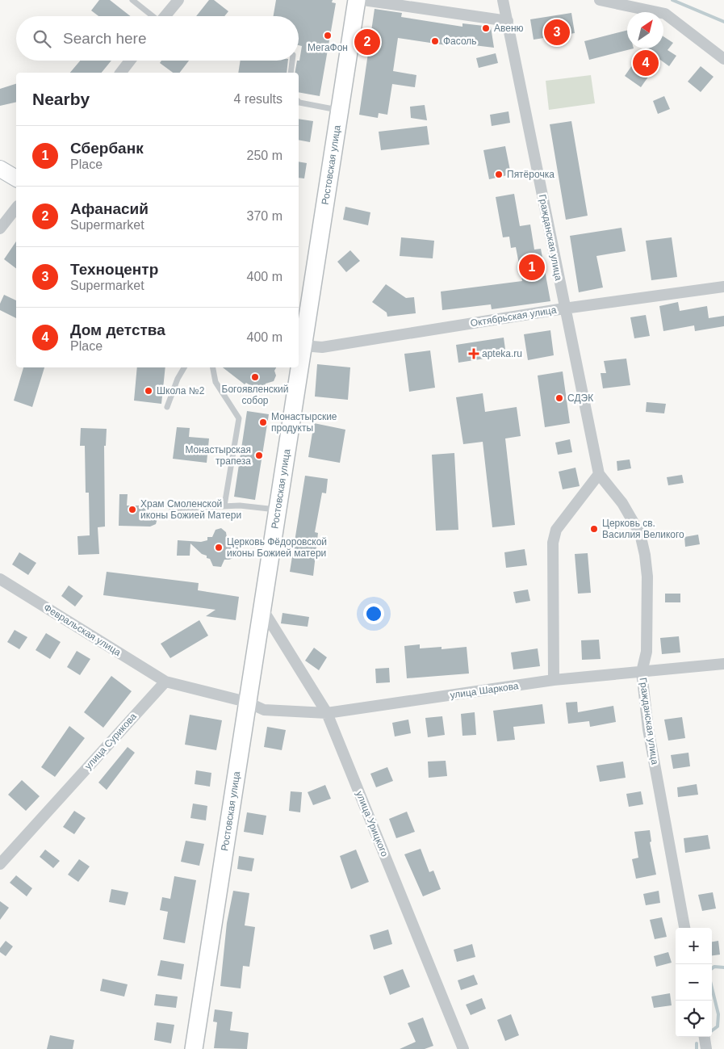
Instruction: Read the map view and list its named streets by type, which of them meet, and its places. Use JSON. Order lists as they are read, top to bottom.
{
  "streets": {
    "main road": ["Ростовская улица"],
    "street": [
      "Гражданская улица",
      "Октябрьская улица",
      "Февральская улица",
      "улица Шаркова",
      "улица Сурикова",
      "улица Урицкого"
    ]
  },
  "crossings": [
    ["Ростовская улица", "Октябрьская улица"],
    ["Ростовская улица", "улица Шаркова"],
    ["Ростовская улица", "улица Урицкого"],
    ["Гражданская улица", "Октябрьская улица"],
    ["Гражданская улица", "улица Шаркова"],
    ["Февральская улица", "улица Сурикова"],
    ["улица Шаркова", "улица Урицкого"]
  ],
  "places": {
    "other": [
      "Авеню",
      "МегаФон",
      "Фасоль",
      "Пятёрочка",
      "Богоявленский собор",
      "Школа №2",
      "СДЭК",
      "Монастырские продукты",
      "Монастырская трапеза",
      "Храм Смоленской иконы Божией Матери",
      "Церковь св. Василия Великого",
      "Церковь Фёдоровской иконы Божией матери"
    ],
    "health": ["apteka.ru"]
  },
  "north": "top right",
  "page": {
    "search": "Search here",
    "pins": [
      "3",
      "2",
      "4",
      "1"
    ],
    "heading": ["Nearby", "4 results"],
    "list": [
      {
        "mark": "1",
        "name": "Сбербанк",
        "note": "Place",
        "value": "250 m"
      },
      {
        "mark": "2",
        "name": "Афанасий",
        "note": "Supermarket",
        "value": "370 m"
      },
      {
        "mark": "3",
        "name": "Техноцентр",
        "note": "Supermarket",
        "value": "400 m"
      },
      {
        "mark": "4",
        "name": "Дом детства",
        "note": "Place",
        "value": "400 m"
      }
    ],
    "map_buttons": ["+", "−"]
  }
}
